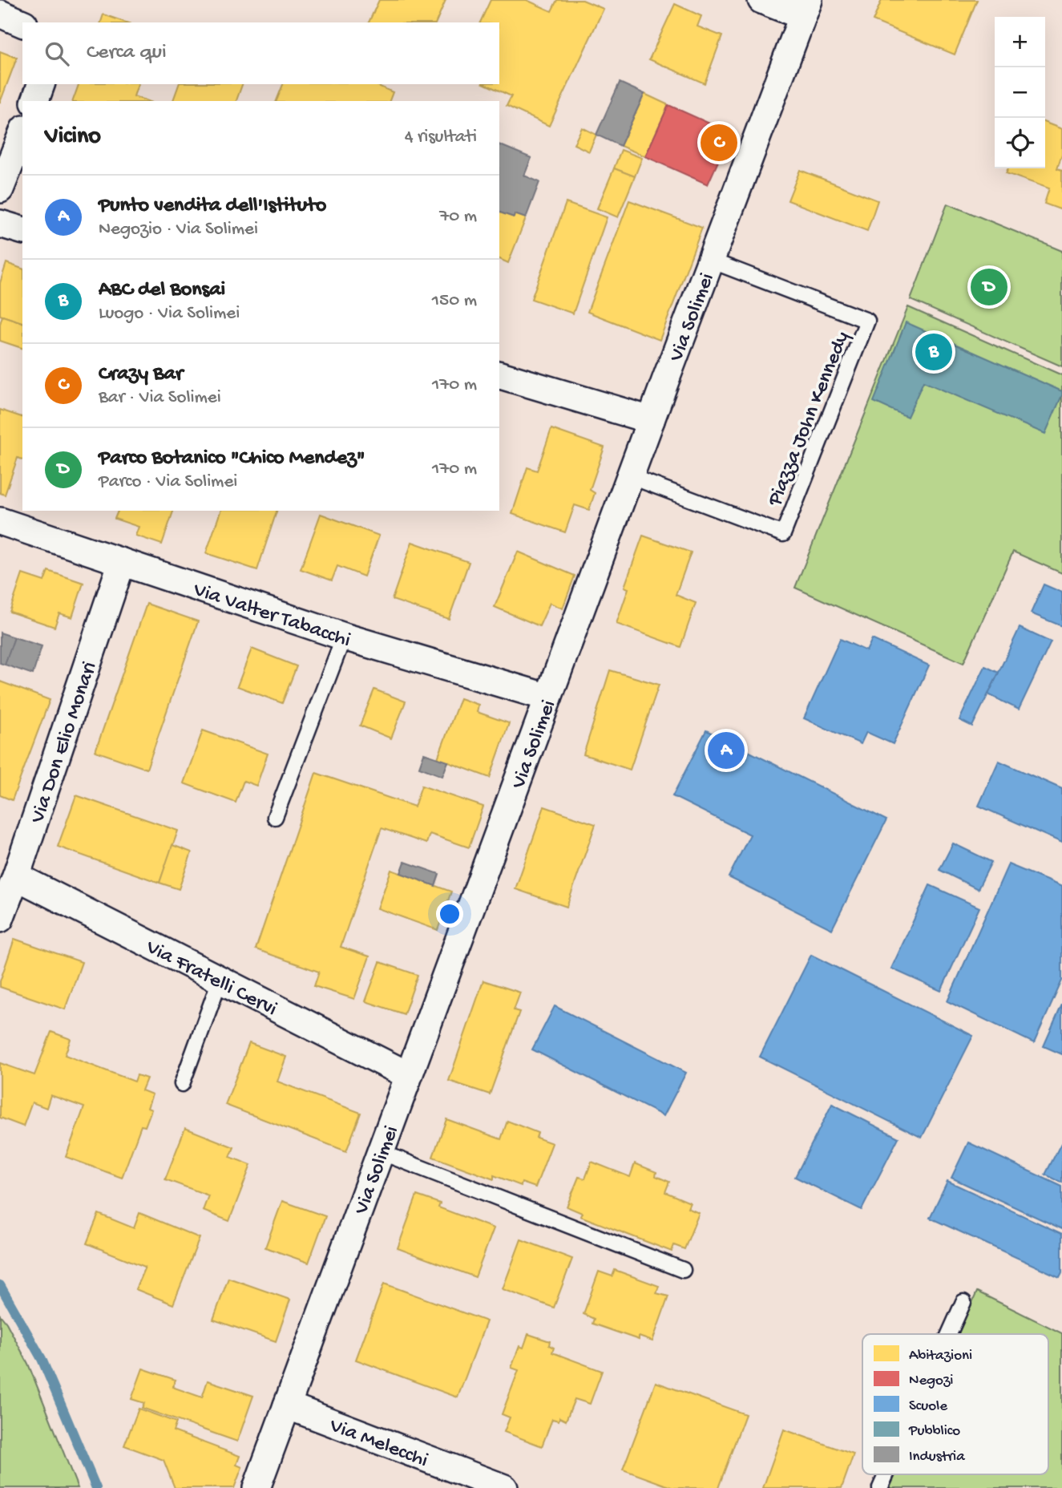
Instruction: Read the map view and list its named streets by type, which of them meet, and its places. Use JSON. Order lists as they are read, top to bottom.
{
  "streets": {
    "street": [
      "Via Solimei",
      "Via Valter Tabacchi",
      "Via Don Elio Monari",
      "Via Fratelli Cervi",
      "Via Melecchi"
    ],
    "lane": ["Piazza John Kennedy"]
  },
  "crossings": [
    ["Via Solimei", "Piazza John Kennedy"],
    ["Via Solimei", "Via Valter Tabacchi"],
    ["Via Solimei", "Via Fratelli Cervi"],
    ["Via Solimei", "Via Melecchi"],
    ["Via Valter Tabacchi", "Via Don Elio Monari"],
    ["Via Don Elio Monari", "Via Fratelli Cervi"]
  ],
  "legend": [
    "Abitazioni",
    "Negozi",
    "Scuole",
    "Pubblico",
    "Industria"
  ],
  "page": {
    "map_buttons": ["+", "−"],
    "search": "Cerca qui",
    "heading": ["Vicino", "4 risultati"],
    "pins": [
      "C",
      "D",
      "B",
      "A"
    ],
    "list": [
      {
        "mark": "A",
        "name": "Punto vendita dell'Istituto",
        "note": "Negozio · Via Solimei",
        "value": "70 m"
      },
      {
        "mark": "B",
        "name": "ABC del Bonsai",
        "note": "Luogo · Via Solimei",
        "value": "150 m"
      },
      {
        "mark": "C",
        "name": "Crazy Bar",
        "note": "Bar · Via Solimei",
        "value": "170 m"
      },
      {
        "mark": "D",
        "name": "Parco Botanico \"Chico Mendez\"",
        "note": "Parco · Via Solimei",
        "value": "170 m"
      }
    ]
  }
}
